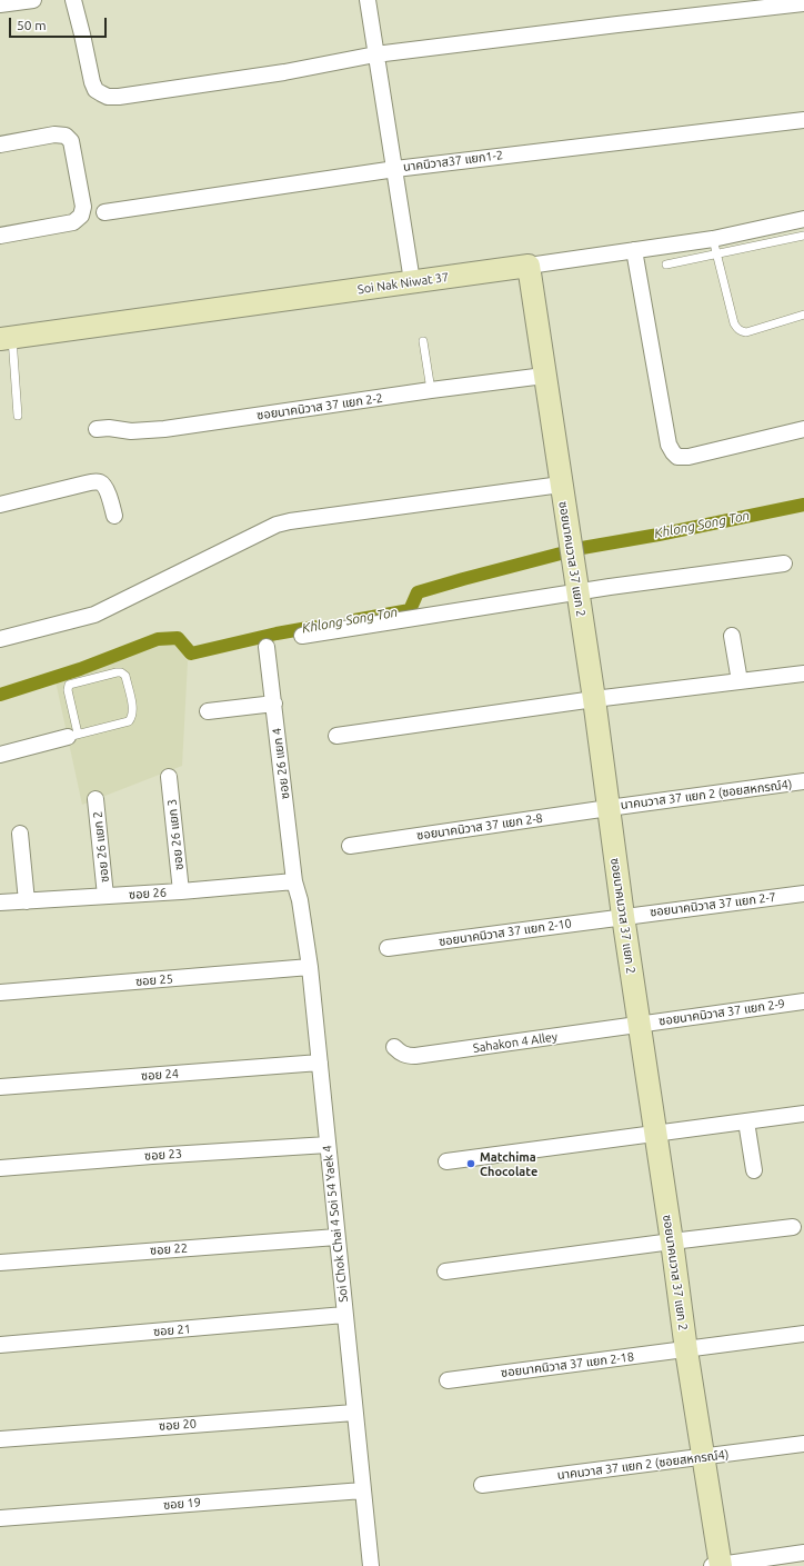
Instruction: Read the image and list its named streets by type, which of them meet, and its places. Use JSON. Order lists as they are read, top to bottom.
{
  "streets": {
    "street": [
      "นาคนิวาส37 แยก1-2",
      "Soi Nak Niwat 37",
      "ซอยนาคนิวาส 37 แยก 2-2",
      "ซอยนาคนวาส 37 แยก 2",
      "ซอย 26 แยก 4",
      "นาคนวาส 37 แยก 2 (ซอยสหกรณ์4)",
      "ซอยนาคนิวาส 37 แยก 2-8",
      "ซอย 26 แยก 3",
      "ซอย 26 แยก 2",
      "ซอย 26",
      "ซอยนาคนิวาส 37 แยก 2-7",
      "ซอยนาคนิวาส 37 แยก 2-10",
      "ซอย 25",
      "ซอยนาคนิวาส 37 แยก 2-9",
      "Sahakon 4 Alley",
      "ซอย 24",
      "ซอย 23",
      "Soi Chok Chai 4 Soi 54 Yaek 4",
      "ซอย 22",
      "ซอย 21",
      "ซอยนาคนิวาส 37 แยก 2-18",
      "ซอย 20",
      "ซอย 19"
    ]
  },
  "crossings": [
    ["Soi Nak Niwat 37", "ซอยนาคนวาส 37 แยก 2"],
    ["ซอยนาคนิวาส 37 แยก 2-2", "ซอยนาคนวาส 37 แยก 2"],
    ["ซอยนาคนวาส 37 แยก 2", "นาคนวาส 37 แยก 2 (ซอยสหกรณ์4)"],
    ["ซอยนาคนวาส 37 แยก 2", "ซอยนาคนิวาส 37 แยก 2-8"],
    ["ซอยนาคนวาส 37 แยก 2", "ซอยนาคนิวาส 37 แยก 2-7"],
    ["ซอยนาคนวาส 37 แยก 2", "ซอยนาคนิวาส 37 แยก 2-10"],
    ["ซอยนาคนวาส 37 แยก 2", "ซอยนาคนิวาส 37 แยก 2-9"],
    ["ซอยนาคนวาส 37 แยก 2", "Sahakon 4 Alley"],
    ["ซอยนาคนวาส 37 แยก 2", "ซอยนาคนิวาส 37 แยก 2-18"],
    ["ซอย 26 แยก 4", "ซอย 26"],
    ["ซอย 26 แยก 4", "Soi Chok Chai 4 Soi 54 Yaek 4"],
    ["นาคนวาส 37 แยก 2 (ซอยสหกรณ์4)", "ซอยนาคนิวาส 37 แยก 2-8"],
    ["ซอย 26 แยก 3", "ซอย 26"],
    ["ซอย 26 แยก 2", "ซอย 26"],
    ["ซอย 26", "Soi Chok Chai 4 Soi 54 Yaek 4"],
    ["ซอยนาคนิวาส 37 แยก 2-7", "ซอยนาคนิวาส 37 แยก 2-10"],
    ["ซอย 25", "Soi Chok Chai 4 Soi 54 Yaek 4"],
    ["ซอยนาคนิวาส 37 แยก 2-9", "Sahakon 4 Alley"],
    ["ซอย 24", "Soi Chok Chai 4 Soi 54 Yaek 4"],
    ["ซอย 23", "Soi Chok Chai 4 Soi 54 Yaek 4"],
    ["Soi Chok Chai 4 Soi 54 Yaek 4", "ซอย 22"],
    ["Soi Chok Chai 4 Soi 54 Yaek 4", "ซอย 21"],
    ["Soi Chok Chai 4 Soi 54 Yaek 4", "ซอย 20"],
    ["Soi Chok Chai 4 Soi 54 Yaek 4", "ซอย 19"]
  ],
  "water": ["Khlong Song Ton"],
  "places": ["Matchima Chocolate"],
  "scale_bar": "50 m"
}
